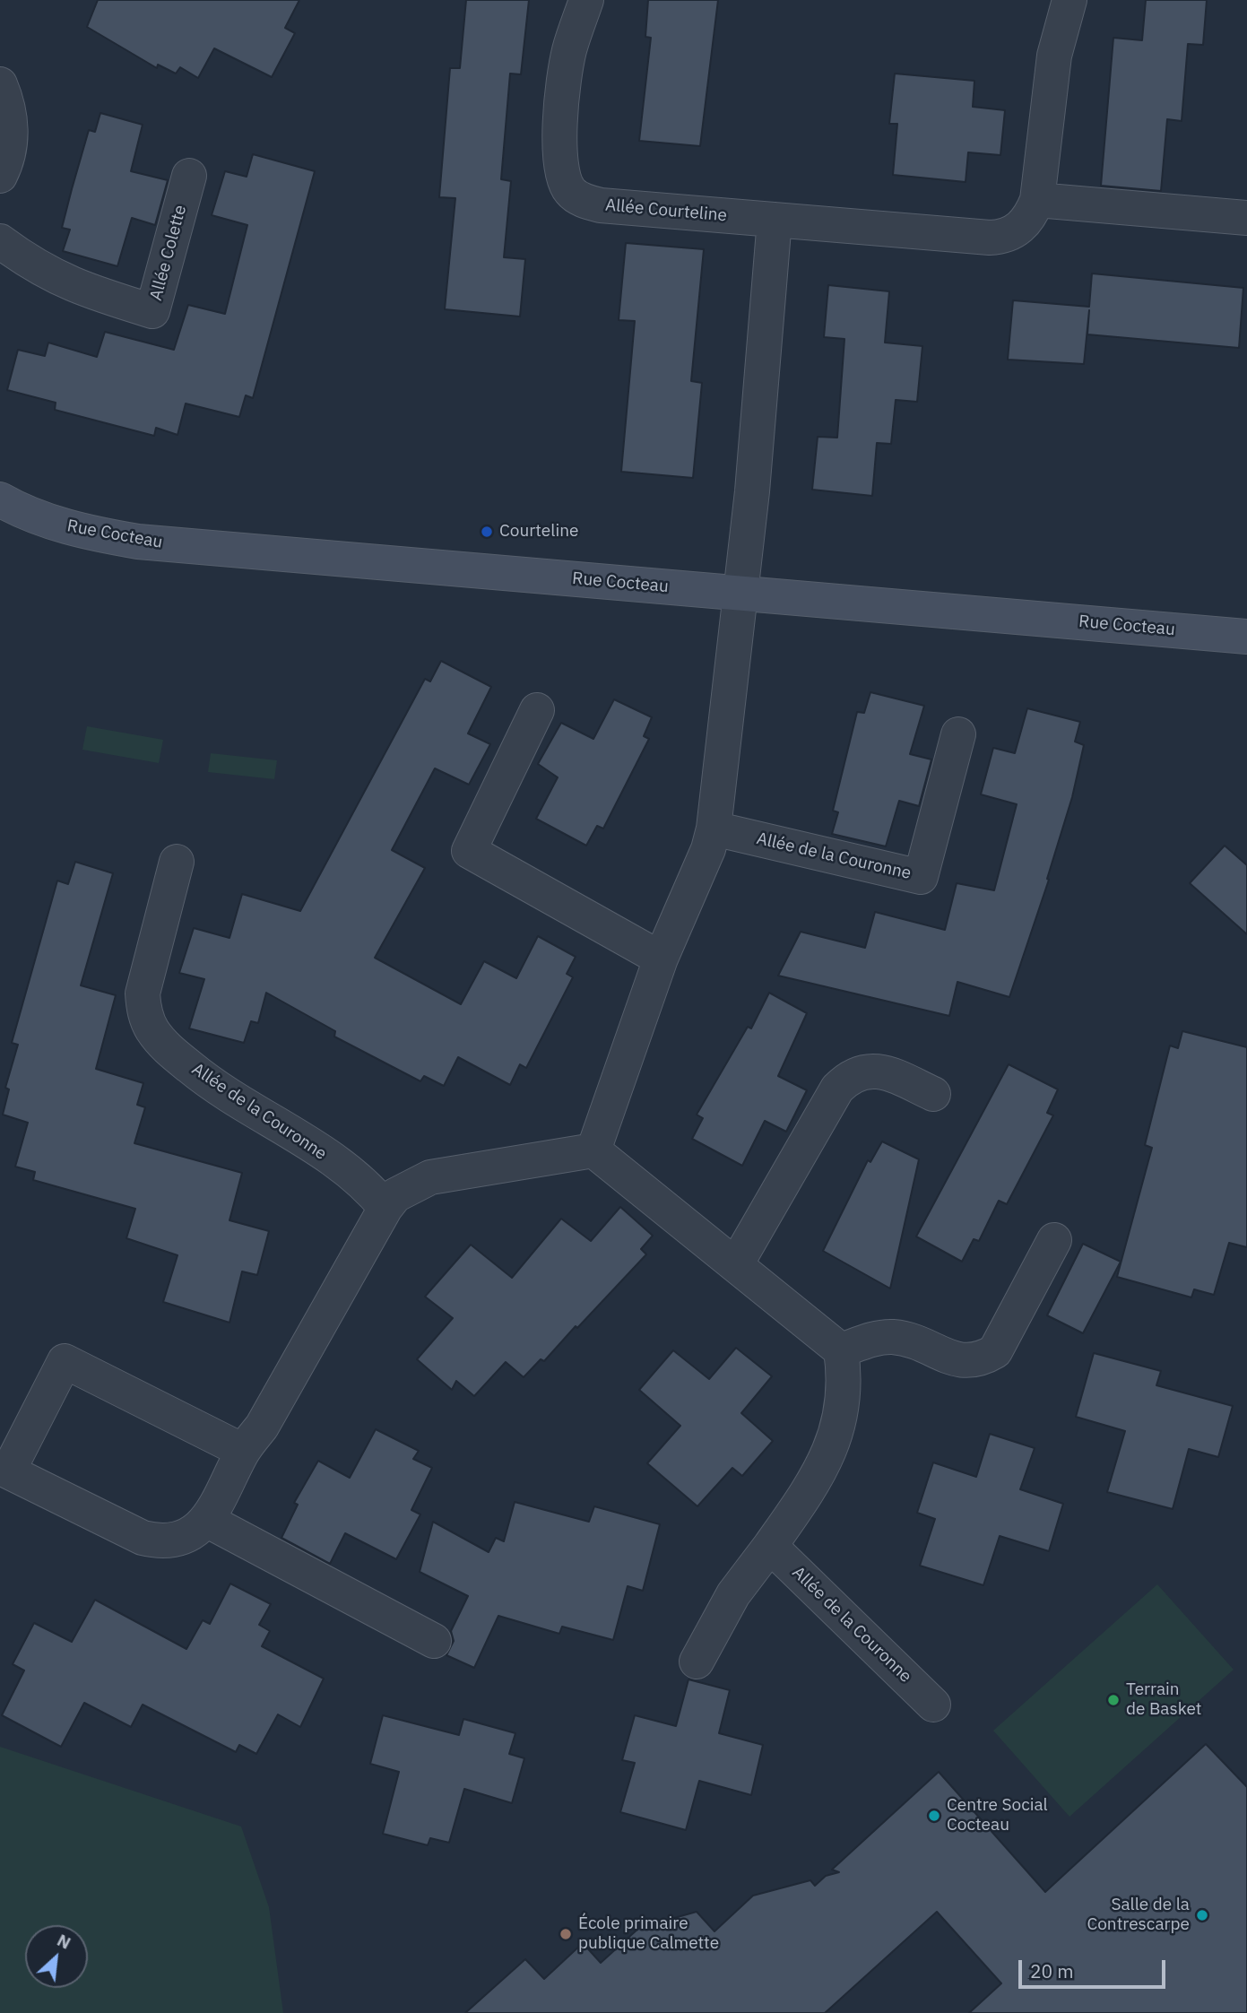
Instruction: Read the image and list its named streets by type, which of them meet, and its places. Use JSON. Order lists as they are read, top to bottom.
{
  "streets": {
    "street": [
      "Allée Courteline",
      "Allée Colette",
      "Rue Cocteau",
      "Allée de la Couronne"
    ]
  },
  "places": [
    "Courteline",
    "Terrain de Basket",
    "Centre Social Cocteau",
    "Salle de la Contrescarpe",
    "École primaire publique Calmette"
  ],
  "scale_bar": "20 m",
  "north": "top right"
}
